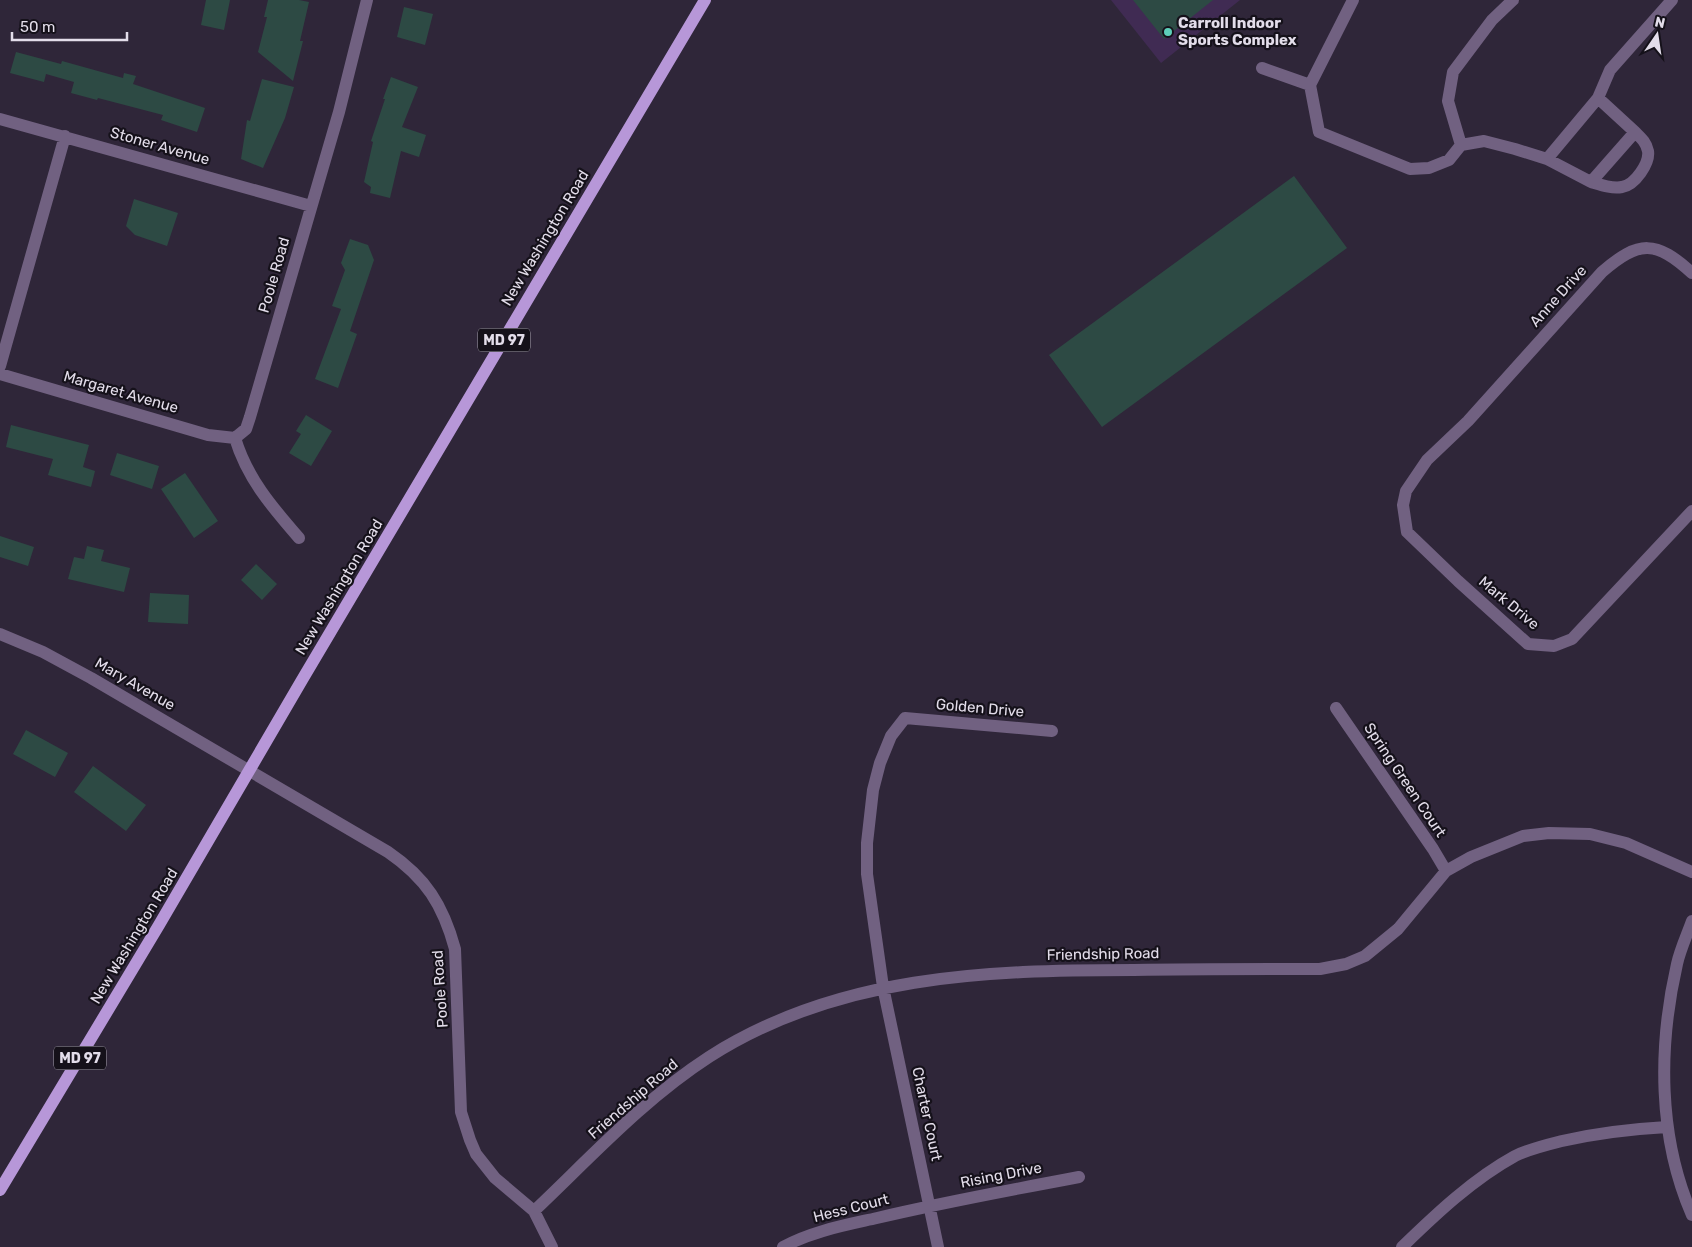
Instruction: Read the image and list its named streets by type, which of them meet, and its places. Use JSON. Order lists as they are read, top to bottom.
{
  "streets": {
    "main road": ["New Washington Road", "MD 97"],
    "street": [
      "Stoner Avenue",
      "Poole Road",
      "Anne Drive",
      "Margaret Avenue",
      "Mark Drive",
      "Mary Avenue",
      "Golden Drive",
      "Spring Green Court",
      "Friendship Road",
      "Charter Court",
      "Rising Drive",
      "Hess Court"
    ]
  },
  "crossings": [
    ["Stoner Avenue", "Poole Road"],
    ["New Washington Road", "Poole Road"],
    ["New Washington Road", "Mary Avenue"],
    ["Poole Road", "Margaret Avenue"],
    ["Poole Road", "Mary Avenue"],
    ["Poole Road", "Friendship Road"],
    ["Anne Drive", "Mark Drive"],
    ["Golden Drive", "Charter Court"],
    ["Spring Green Court", "Friendship Road"],
    ["Friendship Road", "Charter Court"],
    ["Charter Court", "Rising Drive"],
    ["Charter Court", "Hess Court"],
    ["Rising Drive", "Hess Court"]
  ],
  "places": ["Carroll Indoor Sports Complex"],
  "scale_bar": "50 m",
  "north": "top"
}
